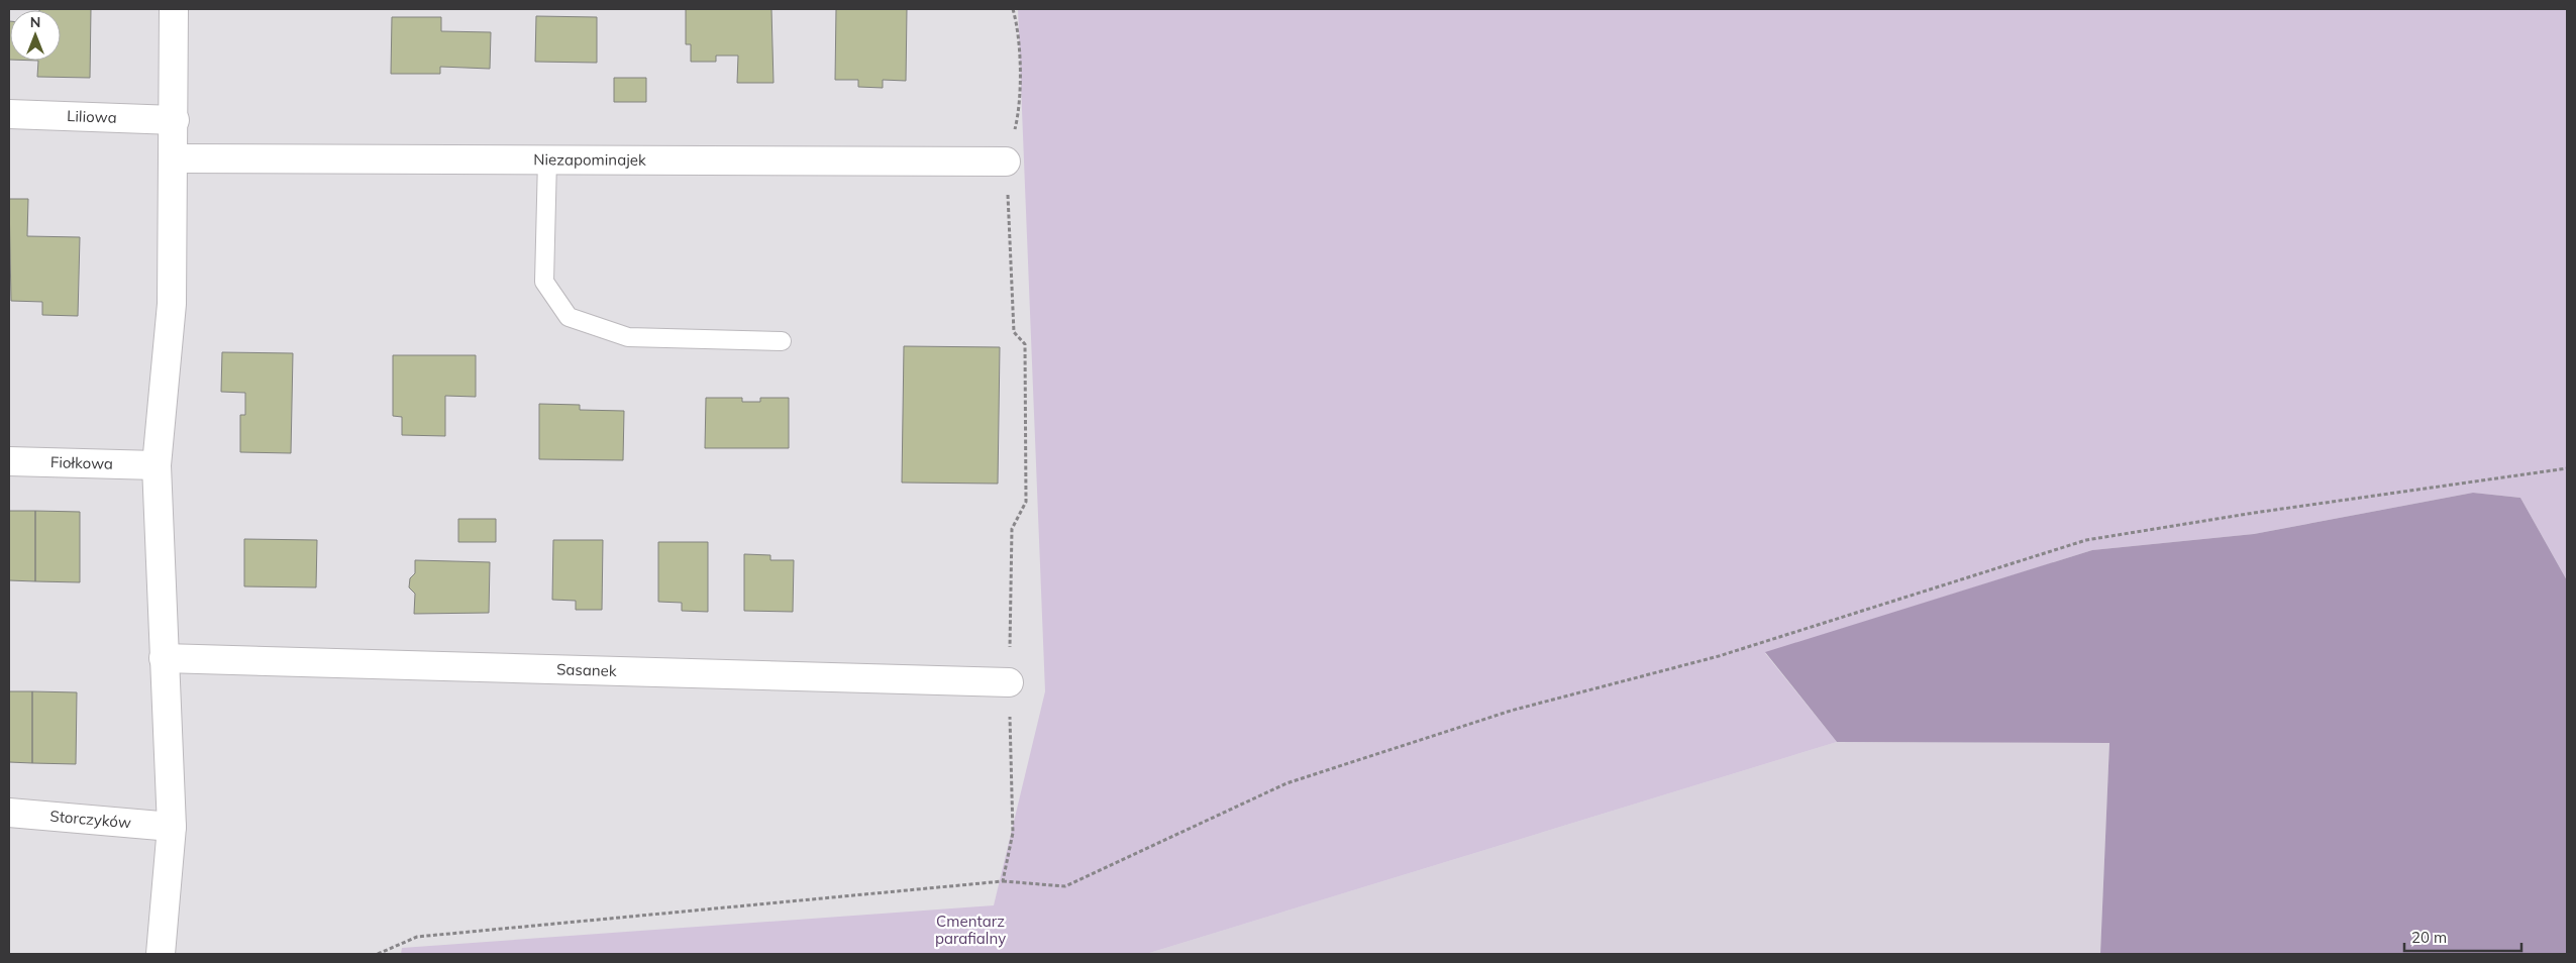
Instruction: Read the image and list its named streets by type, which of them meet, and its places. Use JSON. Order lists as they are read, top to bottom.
{
  "streets": {
    "street": [
      "Liliowa",
      "Niezapominajek",
      "Fiołkowa",
      "Sasanek",
      "Storczyków"
    ]
  },
  "parks": ["Cmentarz parafialny"],
  "scale_bar": "20 m",
  "north": "top"
}
